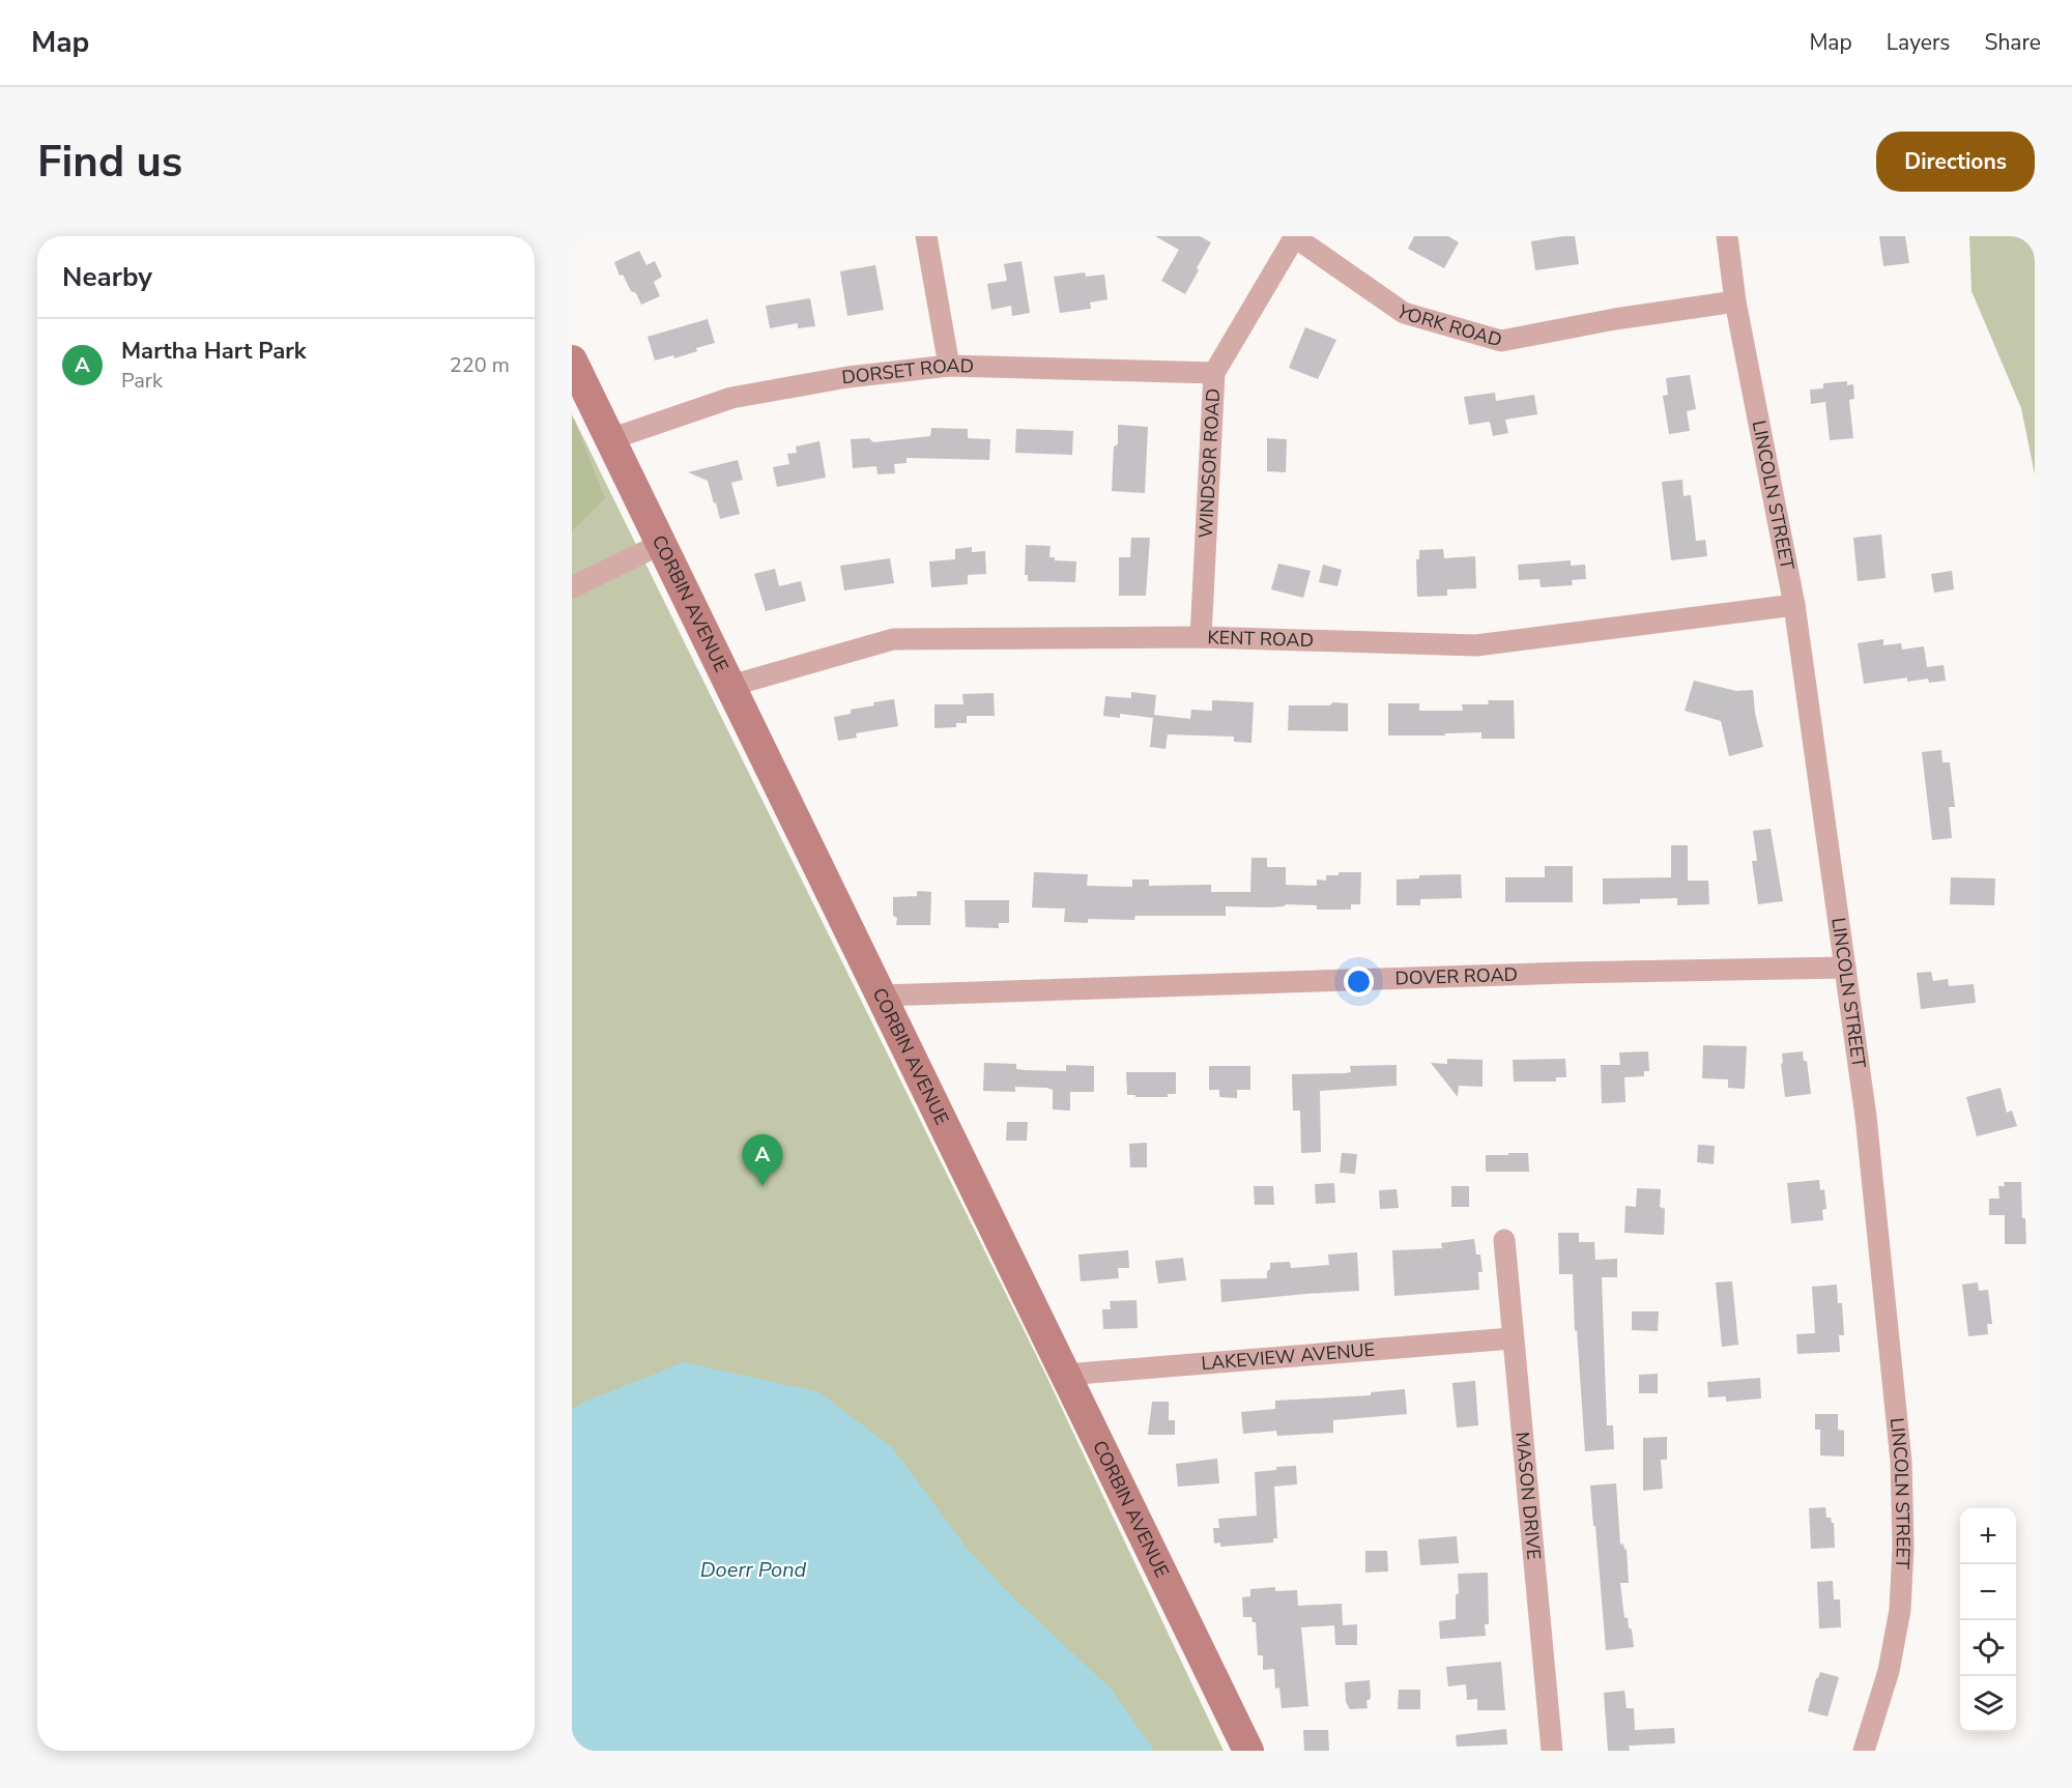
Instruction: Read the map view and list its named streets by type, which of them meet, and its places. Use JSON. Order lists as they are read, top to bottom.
{
  "streets": {
    "main road": ["CORBIN AVENUE"],
    "street": [
      "YORK ROAD",
      "DORSET ROAD",
      "WINDSOR ROAD",
      "LINCOLN STREET",
      "KENT ROAD",
      "DOVER ROAD",
      "LAKEVIEW AVENUE",
      "MASON DRIVE"
    ]
  },
  "crossings": [
    ["YORK ROAD", "WINDSOR ROAD"],
    ["YORK ROAD", "LINCOLN STREET"],
    ["DORSET ROAD", "WINDSOR ROAD"],
    ["DORSET ROAD", "CORBIN AVENUE"],
    ["WINDSOR ROAD", "KENT ROAD"],
    ["LINCOLN STREET", "KENT ROAD"],
    ["LINCOLN STREET", "DOVER ROAD"],
    ["CORBIN AVENUE", "KENT ROAD"],
    ["CORBIN AVENUE", "DOVER ROAD"],
    ["CORBIN AVENUE", "LAKEVIEW AVENUE"],
    ["LAKEVIEW AVENUE", "MASON DRIVE"]
  ],
  "water": ["Doerr Pond"],
  "page": {
    "header": "Map",
    "nav": ["Map", "Layers", "Share"],
    "buttons": "Directions",
    "title": "Find us",
    "heading": "Nearby",
    "list": [
      {
        "mark": "A",
        "name": "Martha Hart Park",
        "note": "Park",
        "value": "220 m"
      }
    ],
    "pins": "A",
    "map_buttons": ["+", "−"]
  }
}
